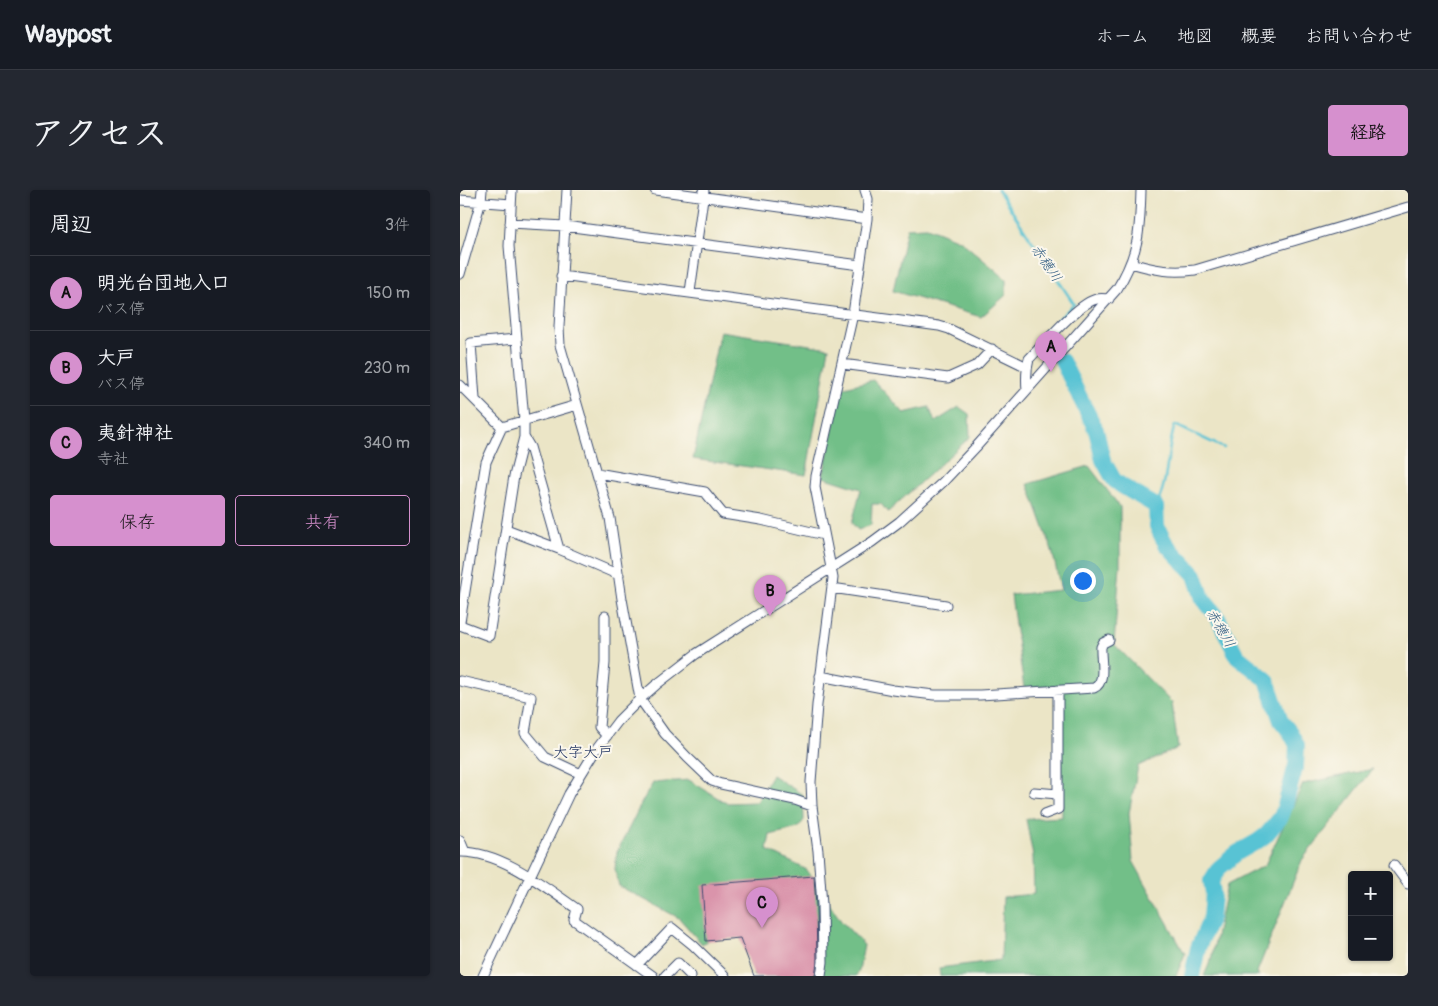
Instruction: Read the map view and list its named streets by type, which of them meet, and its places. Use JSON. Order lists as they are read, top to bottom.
{
  "districts": ["大字大戸"],
  "water": ["赤穂川"],
  "page": {
    "header": "Waypost",
    "nav": [
      "ホーム",
      "地図",
      "概要",
      "お問い合わせ"
    ],
    "title": "アクセス",
    "buttons": [
      "経路",
      ["保存", "共有"]
    ],
    "heading": ["周辺", "3件"],
    "list": [
      {
        "mark": "A",
        "name": "明光台団地入口",
        "note": "バス停",
        "value": "150 m"
      },
      {
        "mark": "B",
        "name": "大戸",
        "note": "バス停",
        "value": "230 m"
      },
      {
        "mark": "C",
        "name": "夷針神社",
        "note": "寺社",
        "value": "340 m"
      }
    ],
    "pins": ["A", "B", "C"],
    "map_buttons": ["+", "−"]
  }
}
